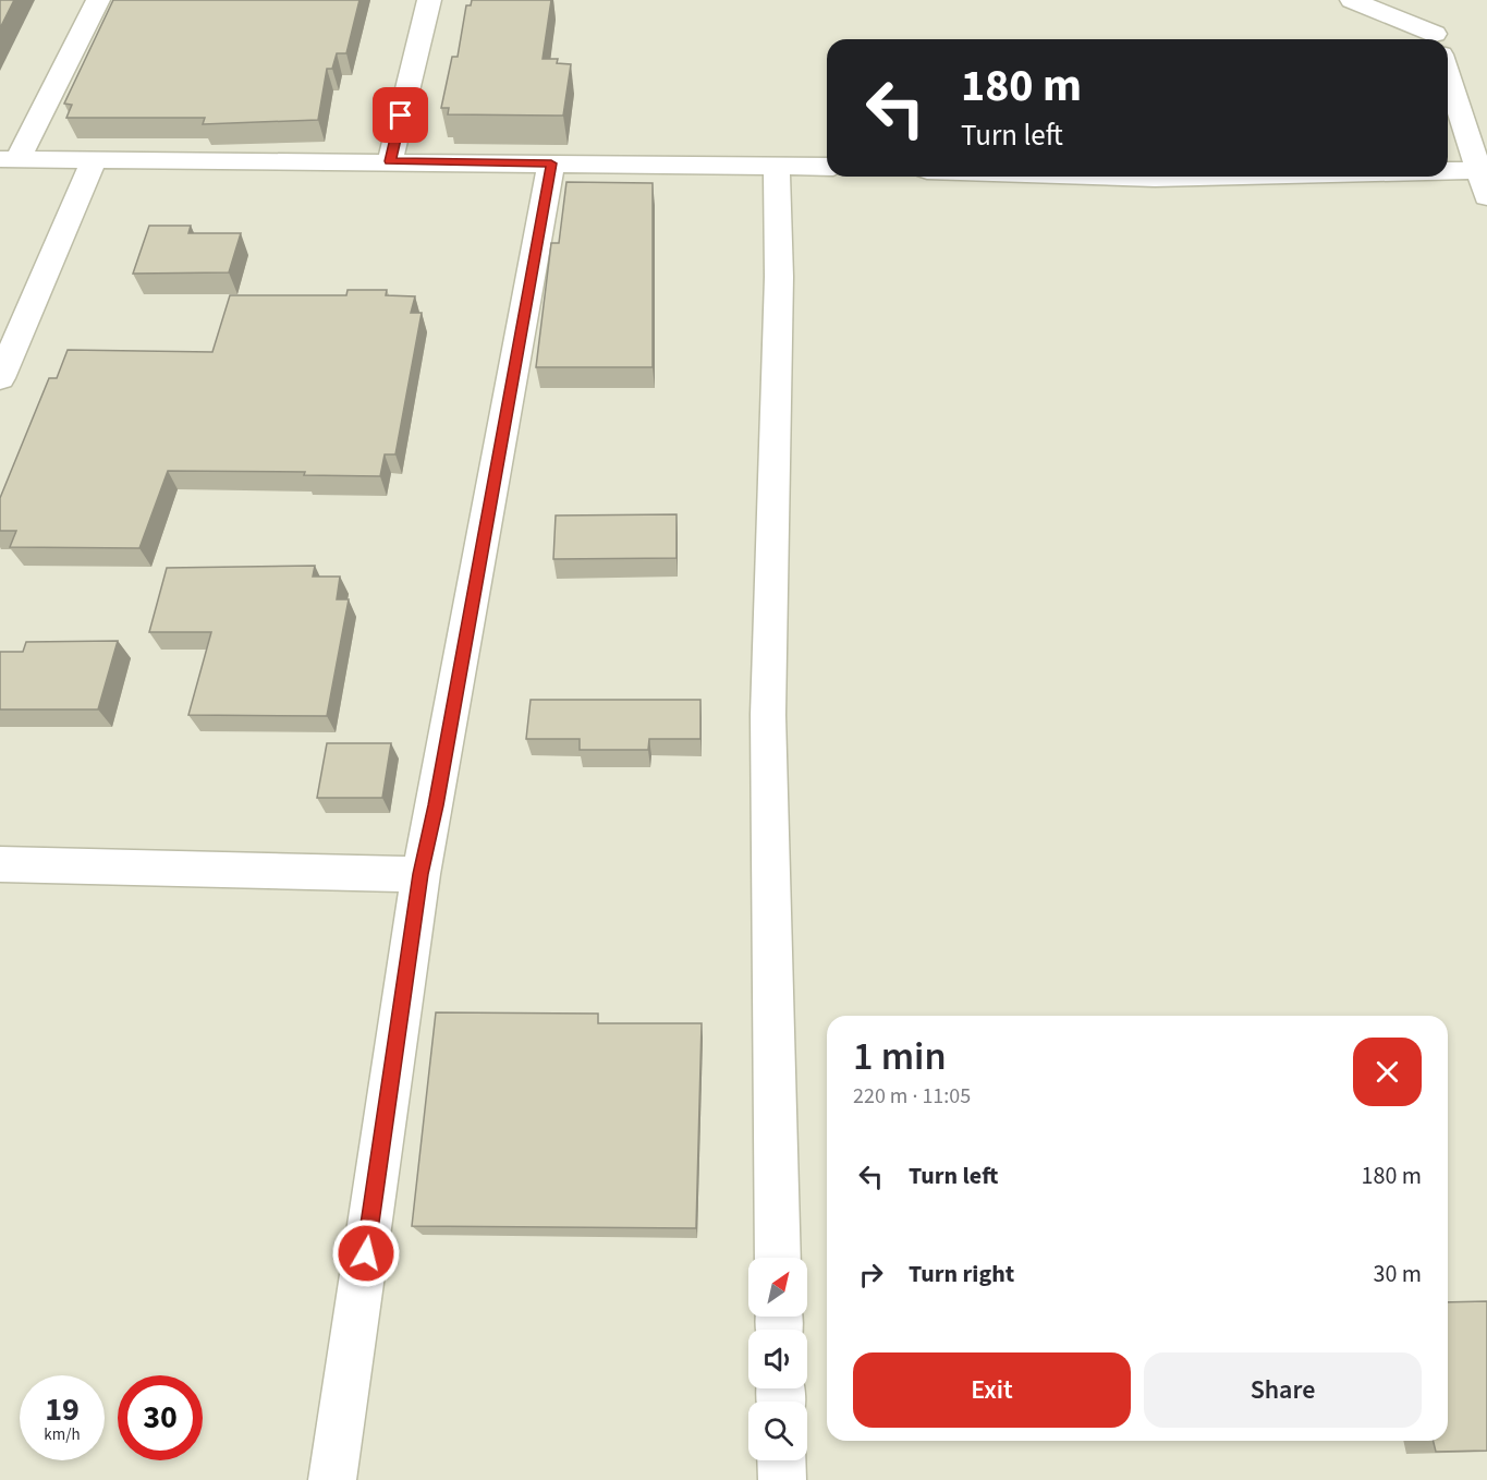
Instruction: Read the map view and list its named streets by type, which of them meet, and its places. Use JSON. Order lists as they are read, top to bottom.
{
  "north": "top right",
  "page": {
    "turn": ["180 m", "Turn left"],
    "heading": ["1 min", "220 m · 11:05"],
    "list": [
      {
        "name": "Turn left",
        "value": "180 m"
      },
      {
        "name": "Turn right",
        "value": "30 m"
      }
    ],
    "buttons": ["Exit", "Share"],
    "speed": "19 km/h",
    "limit": "30"
  }
}
